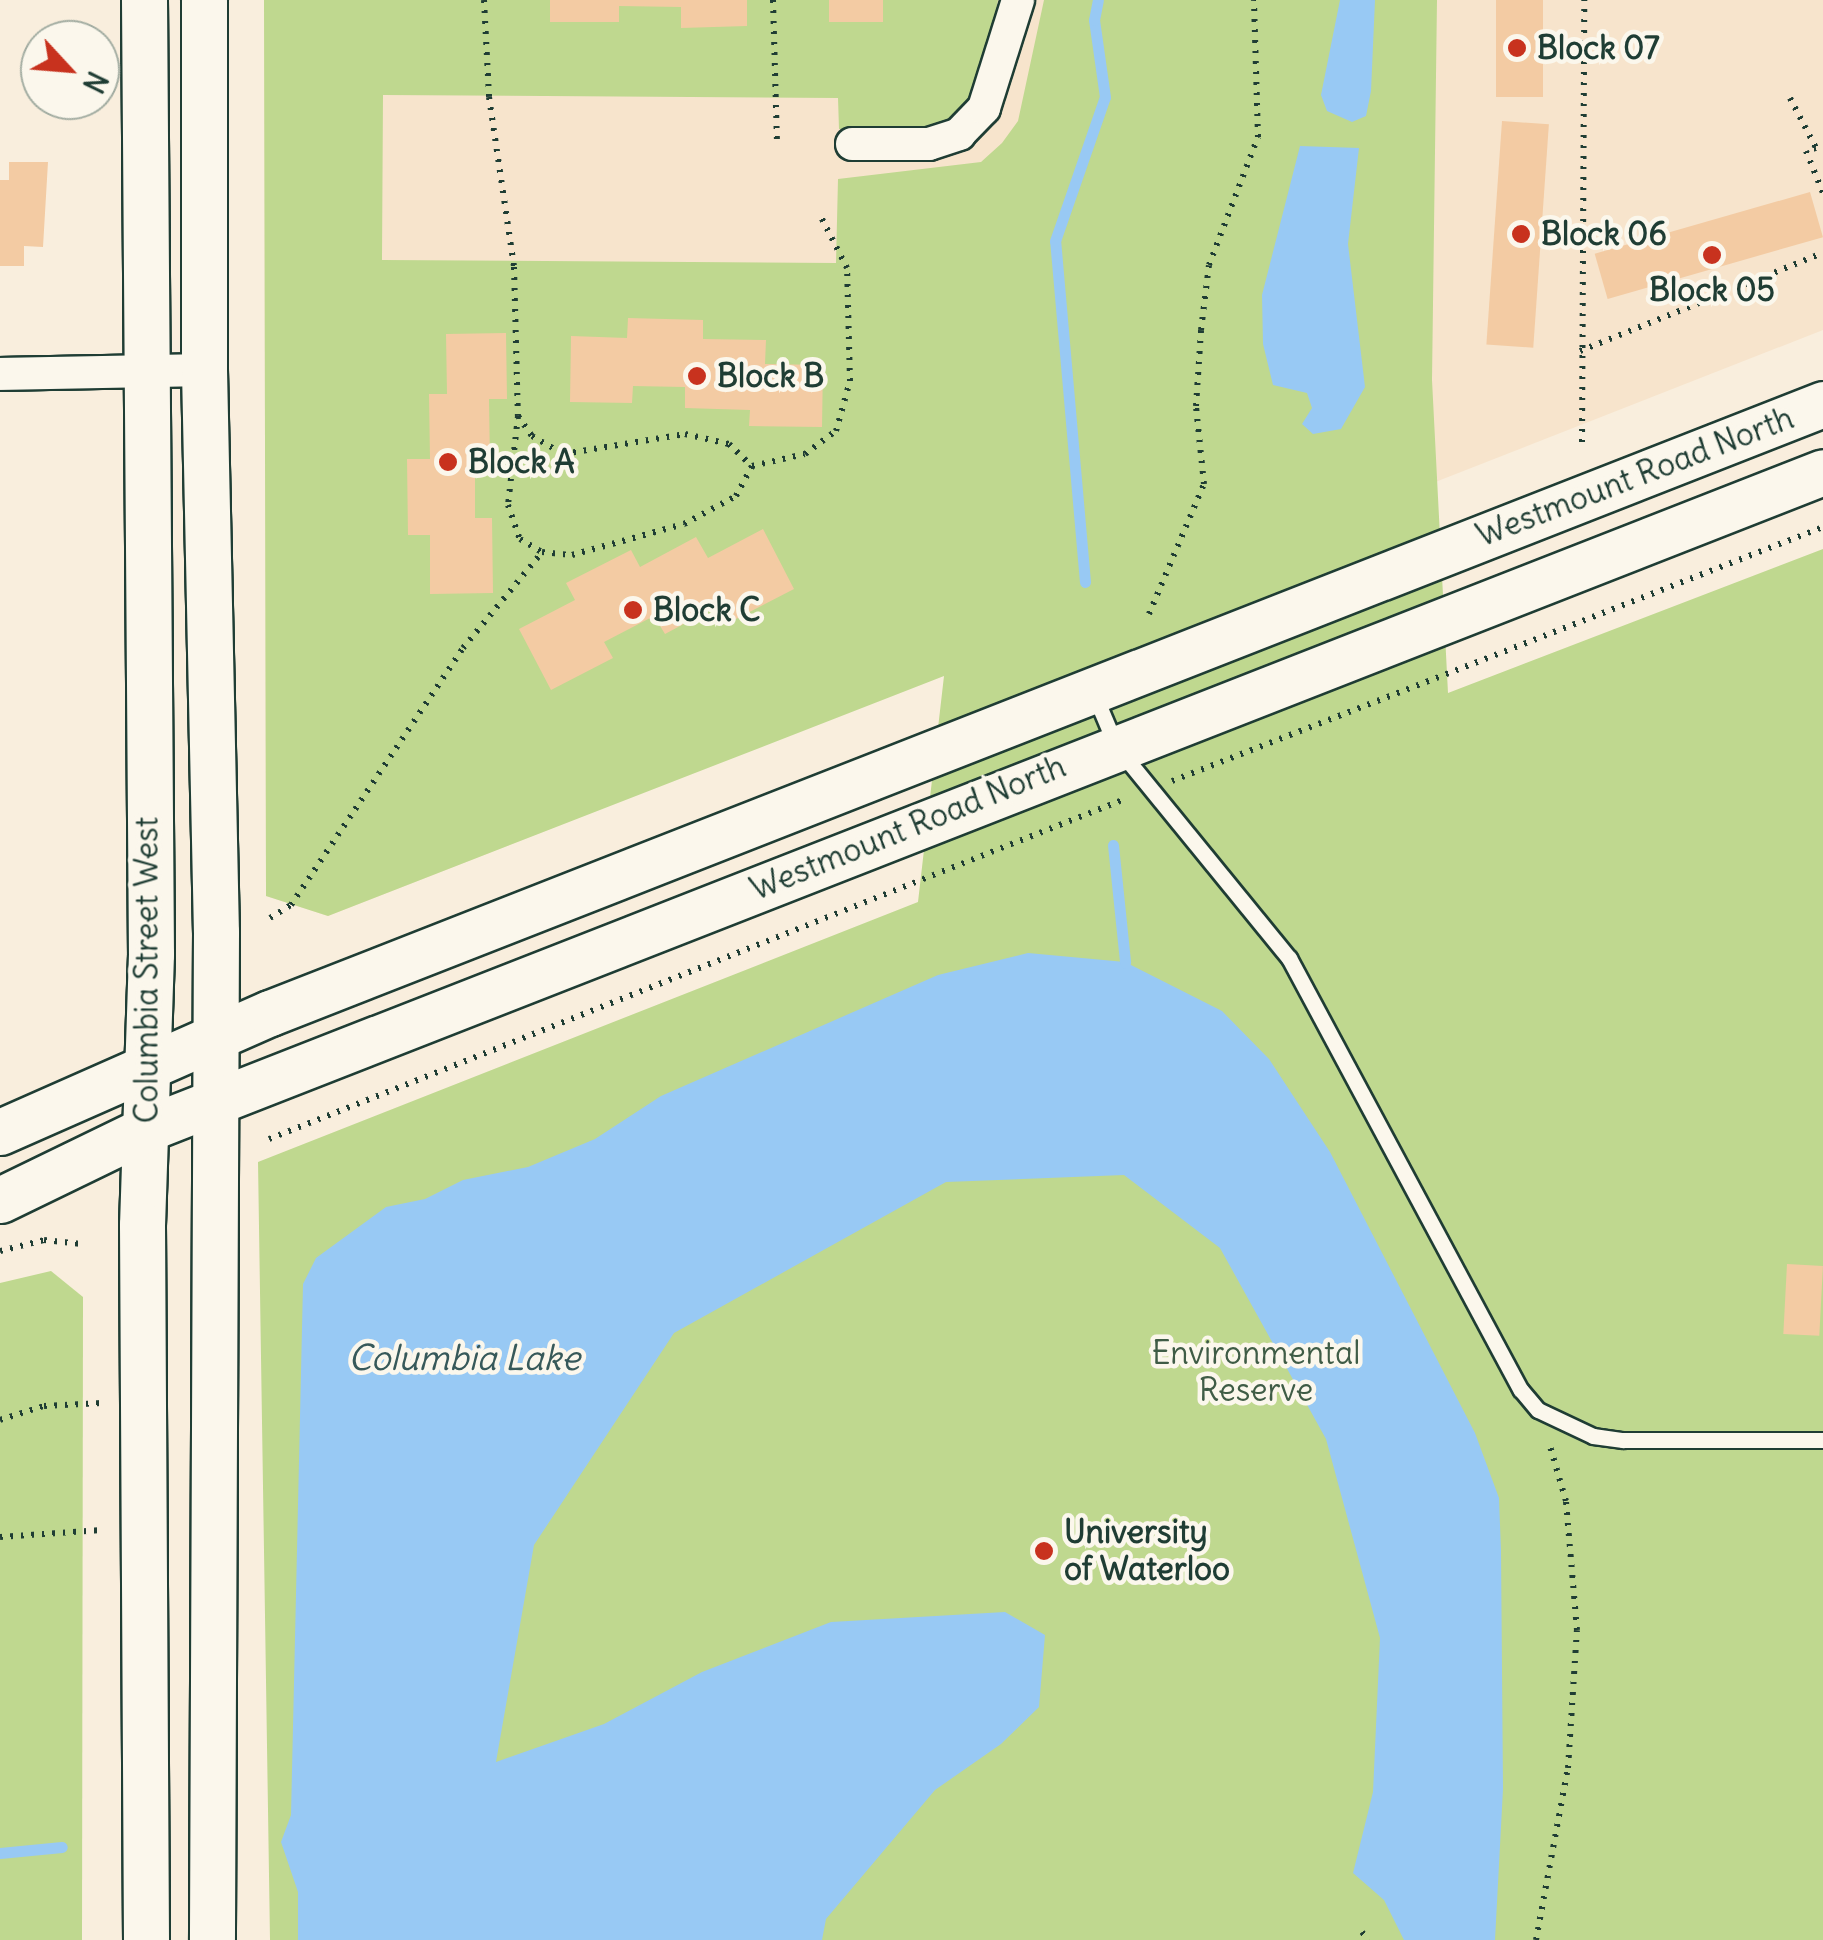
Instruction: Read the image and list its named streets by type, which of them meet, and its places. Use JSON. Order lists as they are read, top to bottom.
{
  "streets": {
    "main road": ["Westmount Road North", "Columbia Street West"]
  },
  "crossings": [
    ["Westmount Road North", "Columbia Street West"]
  ],
  "water": ["Columbia Lake"],
  "parks": ["Environmental Reserve"],
  "places": [
    "Block 07",
    "Block 06",
    "Block 05",
    "Block B",
    "Block A",
    "Block C",
    "University of Waterloo"
  ],
  "north": "bottom right"
}
